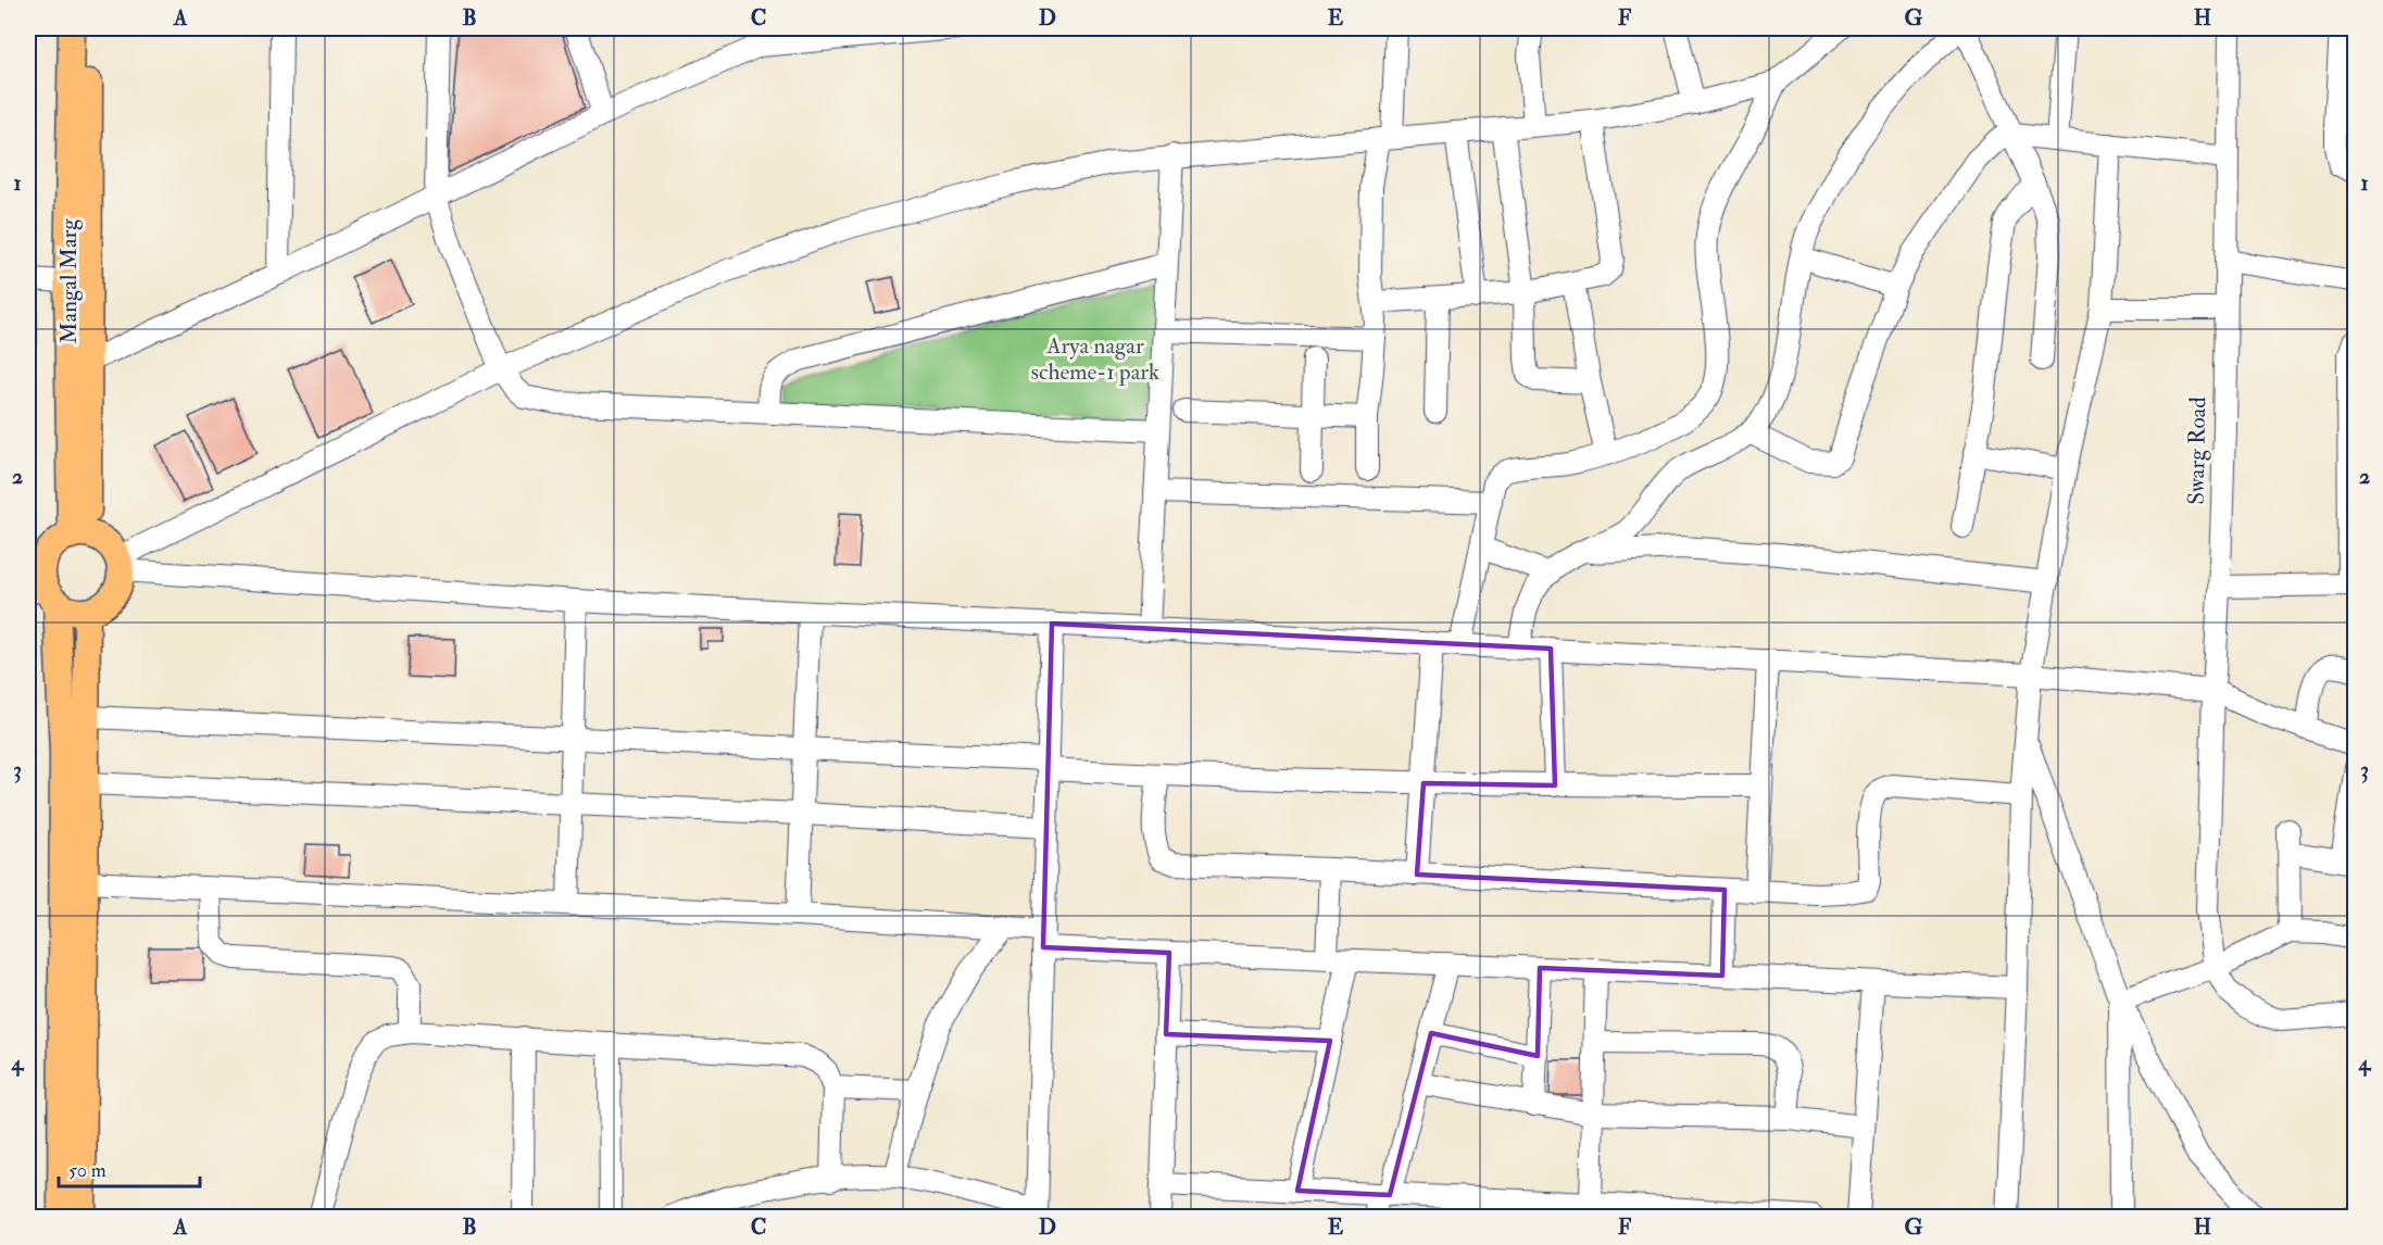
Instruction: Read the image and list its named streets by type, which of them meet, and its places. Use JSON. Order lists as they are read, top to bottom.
{
  "streets": {
    "main road": ["Mangal Marg"],
    "street": ["Swarg Road"]
  },
  "parks": ["Arya nagar scheme-1 park"],
  "scale_bar": "50 m",
  "grid": {
    "columns": [
      "A",
      "B",
      "C",
      "D",
      "E",
      "F",
      "G",
      "H"
    ],
    "rows": [
      "1",
      "2",
      "3",
      "4"
    ]
  }
}
